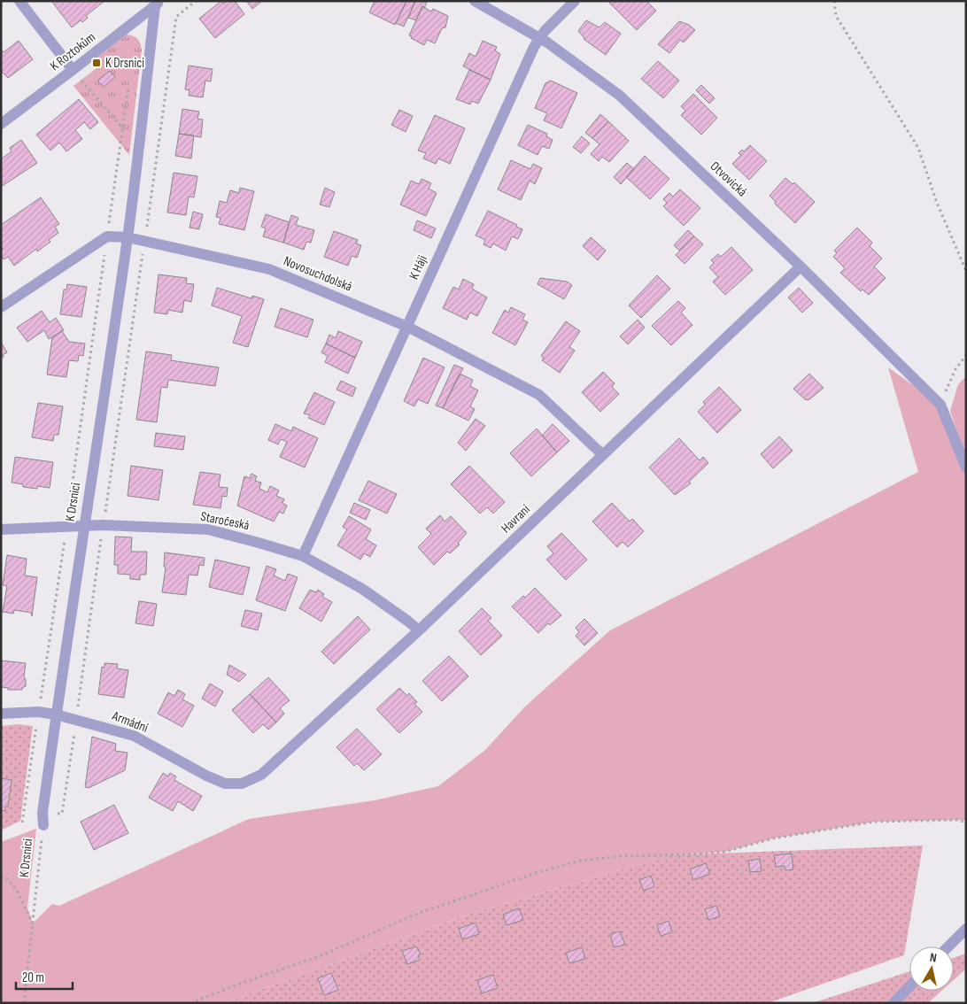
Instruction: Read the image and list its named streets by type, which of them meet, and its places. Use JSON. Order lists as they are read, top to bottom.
{
  "streets": {
    "street": [
      "K Roztokům",
      "Otvovická",
      "K Háji",
      "Novosuchdolská",
      "K Drsnici",
      "Havraní",
      "Staročeská",
      "Armádní"
    ]
  },
  "crossings": [
    ["K Roztokům", "K Drsnici"],
    ["Otvovická", "K Háji"],
    ["Otvovická", "Havraní"],
    ["K Háji", "Novosuchdolská"],
    ["K Háji", "Staročeská"],
    ["Novosuchdolská", "K Drsnici"],
    ["Novosuchdolská", "Havraní"],
    ["K Drsnici", "Staročeská"],
    ["K Drsnici", "Armádní"],
    ["Havraní", "Staročeská"],
    ["Havraní", "Armádní"]
  ],
  "places": {
    "transit": ["K Drsnici"]
  },
  "scale_bar": "20 m",
  "north": "top"
}
